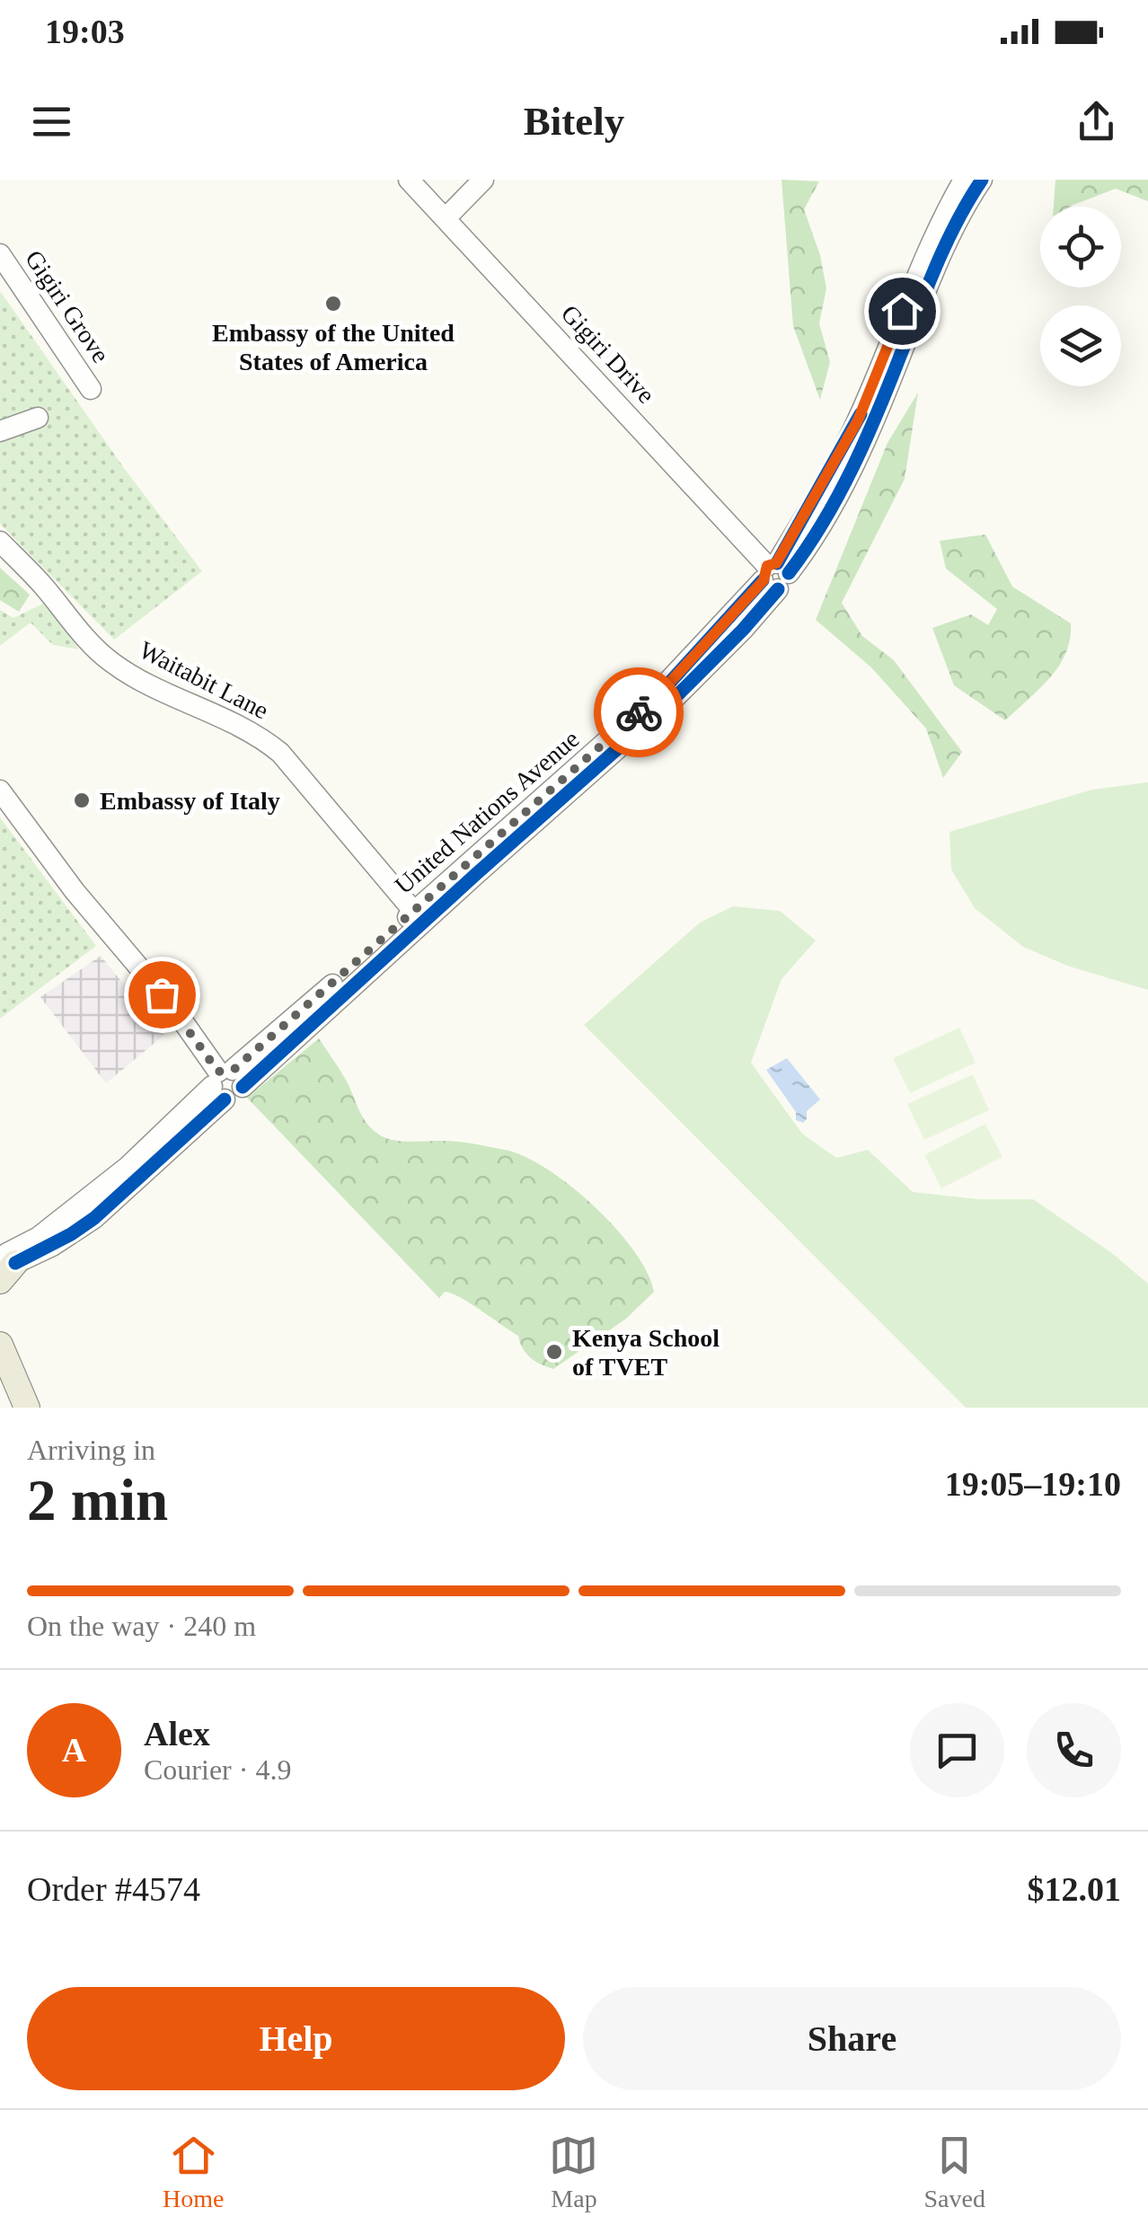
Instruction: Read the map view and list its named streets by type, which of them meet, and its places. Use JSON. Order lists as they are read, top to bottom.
{
  "streets": {
    "street": [
      "Gigiri Grove",
      "Gigiri Drive",
      "Waitabit Lane",
      "United Nations Avenue"
    ]
  },
  "crossings": [
    ["Gigiri Drive", "United Nations Avenue"],
    ["Waitabit Lane", "United Nations Avenue"]
  ],
  "places": ["Embassy of the United States of America", "Embassy of Italy", "Kenya School of TVET"],
  "page": {
    "status": "19:03",
    "header": "Bitely",
    "heading": ["2 min", "Arriving in", "19:05–19:10"],
    "panel": [
      "Alex",
      "Courier · 4.9",
      "Order #4574",
      "$12.01"
    ],
    "bar": "On the way · 240 m",
    "round": "A",
    "buttons": ["Help", "Share"],
    "tabs": ["Home", "Map", "Saved"]
  }
}
